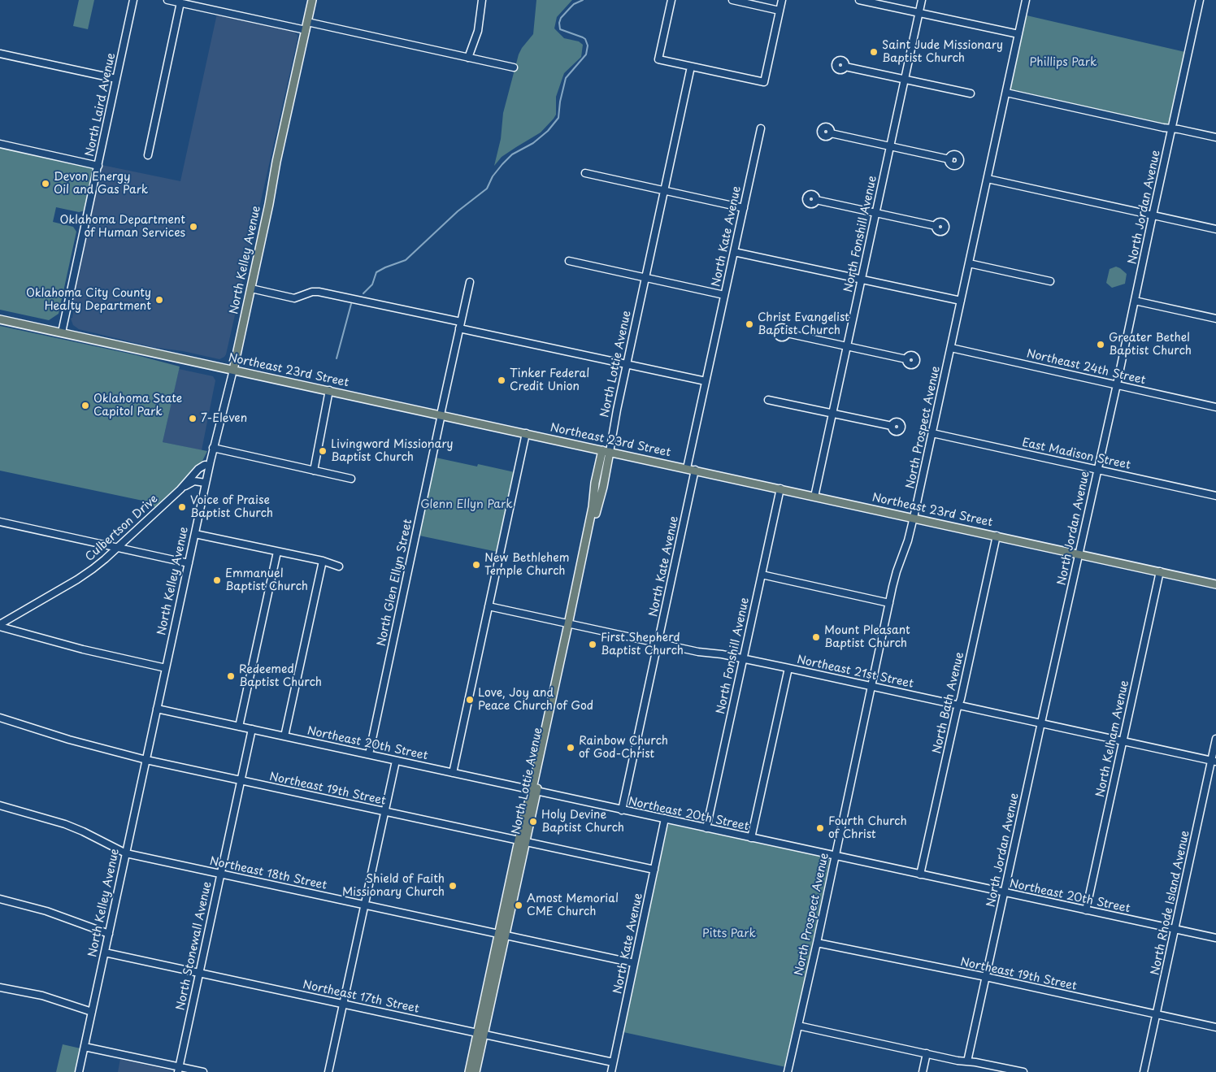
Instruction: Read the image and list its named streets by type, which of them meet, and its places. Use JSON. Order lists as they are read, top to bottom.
{
  "streets": {
    "main road": ["North Kelley Avenue", "North Lottie Avenue", "Northeast 23rd Street"],
    "street": [
      "North Laird Avenue",
      "North Jordan Avenue",
      "North Fonshill Avenue",
      "North Kate Avenue",
      "Northeast 24th Street",
      "North Prospect Avenue",
      "East Madison Street",
      "Culbertson Drive",
      "North Glen Ellyn Street",
      "Northeast 21st Street",
      "North Bath Avenue",
      "North Kelham Avenue",
      "Northeast 20th Street",
      "Northeast 19th Street",
      "Northeast 18th Street",
      "North Rhode Island Avenue",
      "North Stonewall Avenue",
      "Northeast 17th Street"
    ]
  },
  "crossings": [
    ["North Laird Avenue", "Northeast 23rd Street"],
    ["North Jordan Avenue", "Northeast 24th Street"],
    ["North Jordan Avenue", "Northeast 23rd Street"],
    ["North Jordan Avenue", "East Madison Street"],
    ["North Jordan Avenue", "Northeast 21st Street"],
    ["North Jordan Avenue", "Northeast 20th Street"],
    ["North Jordan Avenue", "Northeast 19th Street"],
    ["North Fonshill Avenue", "Northeast 23rd Street"],
    ["North Fonshill Avenue", "Northeast 21st Street"],
    ["North Fonshill Avenue", "Northeast 20th Street"],
    ["North Kate Avenue", "Northeast 23rd Street"],
    ["North Kate Avenue", "Northeast 21st Street"],
    ["North Kate Avenue", "Northeast 20th Street"],
    ["North Kate Avenue", "Northeast 19th Street"],
    ["North Kate Avenue", "Northeast 18th Street"],
    ["North Kate Avenue", "Northeast 17th Street"],
    ["North Kelley Avenue", "Northeast 23rd Street"],
    ["North Kelley Avenue", "Culbertson Drive"],
    ["North Kelley Avenue", "Northeast 20th Street"],
    ["North Kelley Avenue", "Northeast 19th Street"],
    ["North Kelley Avenue", "Northeast 18th Street"],
    ["North Kelley Avenue", "Northeast 17th Street"],
    ["North Lottie Avenue", "Northeast 23rd Street"],
    ["North Lottie Avenue", "Northeast 21st Street"],
    ["North Lottie Avenue", "Northeast 20th Street"],
    ["North Lottie Avenue", "Northeast 19th Street"],
    ["North Lottie Avenue", "Northeast 18th Street"],
    ["North Lottie Avenue", "Northeast 17th Street"],
    ["Northeast 24th Street", "North Prospect Avenue"],
    ["Northeast 23rd Street", "North Prospect Avenue"],
    ["Northeast 23rd Street", "North Glen Ellyn Street"],
    ["Northeast 23rd Street", "North Bath Avenue"],
    ["Northeast 23rd Street", "North Kelham Avenue"],
    ["North Prospect Avenue", "East Madison Street"],
    ["North Prospect Avenue", "Northeast 21st Street"],
    ["North Prospect Avenue", "Northeast 20th Street"],
    ["North Prospect Avenue", "Northeast 19th Street"],
    ["North Glen Ellyn Street", "Northeast 20th Street"],
    ["Northeast 21st Street", "North Bath Avenue"],
    ["Northeast 21st Street", "North Kelham Avenue"],
    ["Northeast 21st Street", "North Rhode Island Avenue"],
    ["North Bath Avenue", "Northeast 20th Street"],
    ["North Kelham Avenue", "Northeast 20th Street"],
    ["Northeast 20th Street", "North Rhode Island Avenue"],
    ["Northeast 20th Street", "North Stonewall Avenue"],
    ["Northeast 19th Street", "North Rhode Island Avenue"],
    ["Northeast 19th Street", "North Stonewall Avenue"],
    ["Northeast 18th Street", "North Stonewall Avenue"],
    ["North Stonewall Avenue", "Northeast 17th Street"]
  ],
  "parks": ["Phillips Park", "Glenn Ellyn Park", "Pitts Park"],
  "places": [
    "Saint Jude Missionary Baptist Church",
    "Devon Energy Oil and Gas Park",
    "Oklahoma Department of Human Services",
    "Oklahoma City County Healty Department",
    "Christ Evangelist Baptist Church",
    "Greater Bethel Baptist Church",
    "Tinker Federal Credit Union",
    "Oklahoma State Capitol Park",
    "7-Eleven",
    "Livingword Missionary Baptist Church",
    "Voice of Praise Baptist Church",
    "New Bethlehem Temple Church",
    "Emmanuel Baptist Church",
    "Mount Pleasant Baptist Church",
    "First Shepherd Baptist Church",
    "Redeemed Baptist Church",
    "Love, Joy and Peace Church of God",
    "Rainbow Church of God-Christ",
    "Holy Devine Baptist Church",
    "Fourth Church of Christ",
    "Shield of Faith Missionary Church",
    "Amost Memorial CME Church"
  ]
}
